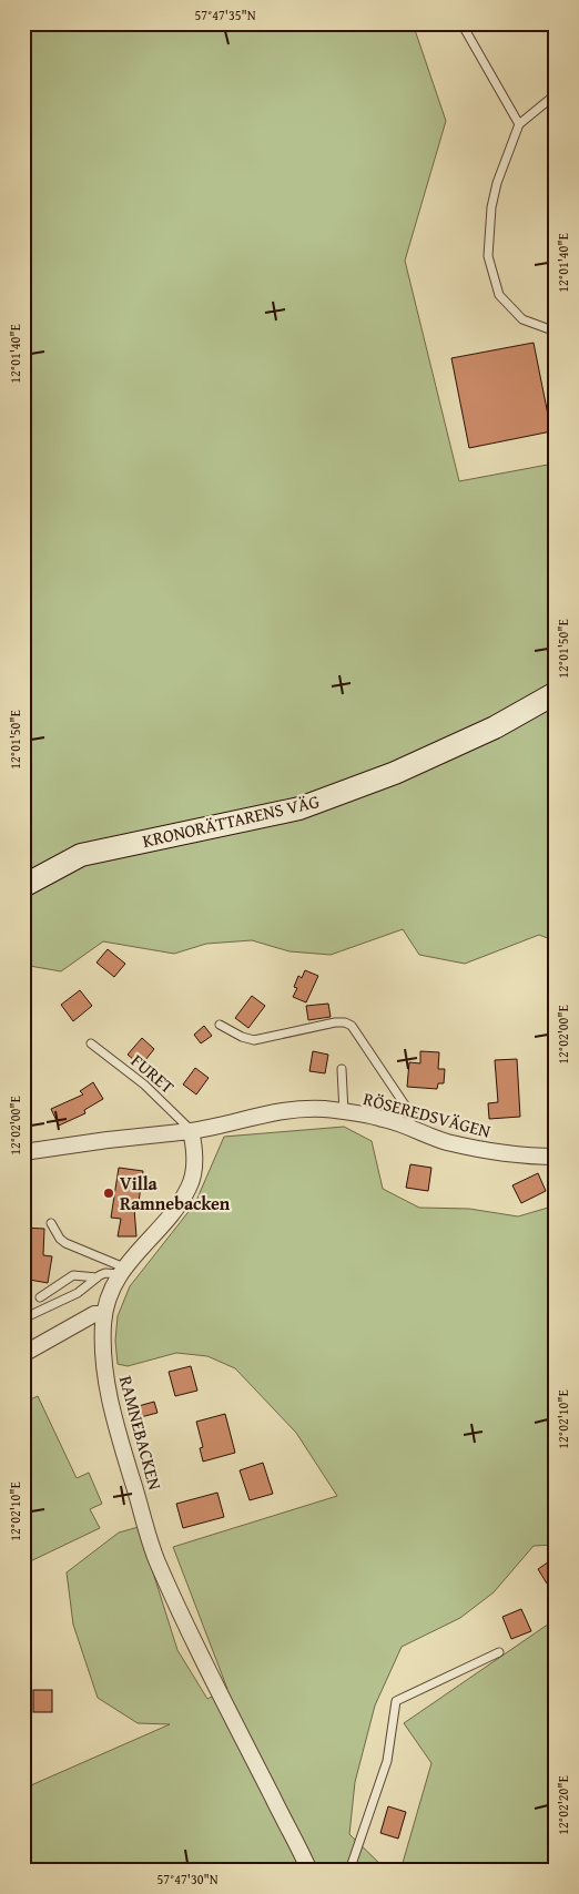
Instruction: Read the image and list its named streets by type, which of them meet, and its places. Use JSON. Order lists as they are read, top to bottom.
{
  "streets": {
    "street": ["KRONORÄTTARENS VÄG", "RÖSEREDSVÄGEN", "RAMNEBACKEN"],
    "lane": ["FURET"]
  },
  "crossings": [
    ["FURET", "RÖSEREDSVÄGEN"],
    ["FURET", "RAMNEBACKEN"],
    ["RÖSEREDSVÄGEN", "RAMNEBACKEN"]
  ],
  "places": ["Villa Ramnebacken"],
  "coordinates": [
    "57°47'35\"N",
    "12°01'40\"E",
    "12°01'50\"E",
    "12°02'00\"E",
    "12°02'10\"E",
    "12°02'20\"E",
    "57°47'30\"N"
  ]
}
